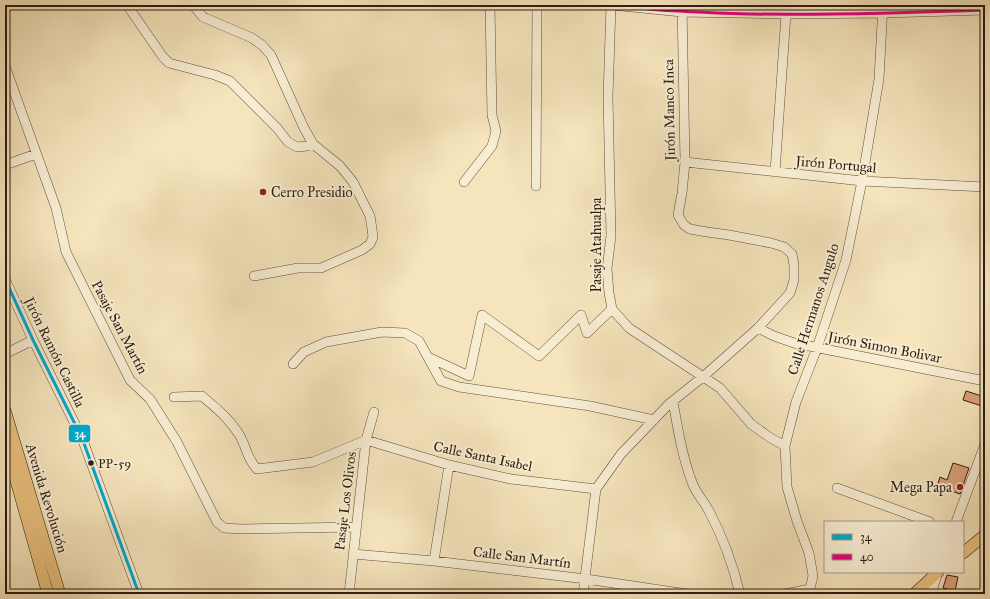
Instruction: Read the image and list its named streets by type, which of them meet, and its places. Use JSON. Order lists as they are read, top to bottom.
{
  "streets": {
    "main road": ["Avenida Revolución"],
    "street": [
      "Jirón Manco Inca",
      "Jirón Portugal",
      "Pasaje Atahualpa",
      "Calle Hermanos Angulo",
      "Pasaje San Martín",
      "Jirón Simon Bolivar",
      "Jirón Ramón Castilla",
      "Calle Santa Isabel",
      "Pasaje Los Olivos",
      "Calle San Martín"
    ]
  },
  "crossings": [
    ["Jirón Manco Inca", "Jirón Portugal"],
    ["Jirón Manco Inca", "Jirón Simon Bolivar"],
    ["Jirón Portugal", "Calle Hermanos Angulo"],
    ["Pasaje Atahualpa", "Calle Hermanos Angulo"],
    ["Calle Hermanos Angulo", "Jirón Simon Bolivar"],
    ["Pasaje San Martín", "Pasaje Los Olivos"],
    ["Calle Santa Isabel", "Pasaje Los Olivos"],
    ["Pasaje Los Olivos", "Calle San Martín"]
  ],
  "places": ["Cerro Presidio", "PP-59", "Mega Papa"],
  "lines": ["transit line 40", "transit line 34"],
  "legend": ["34", "40"]
}
